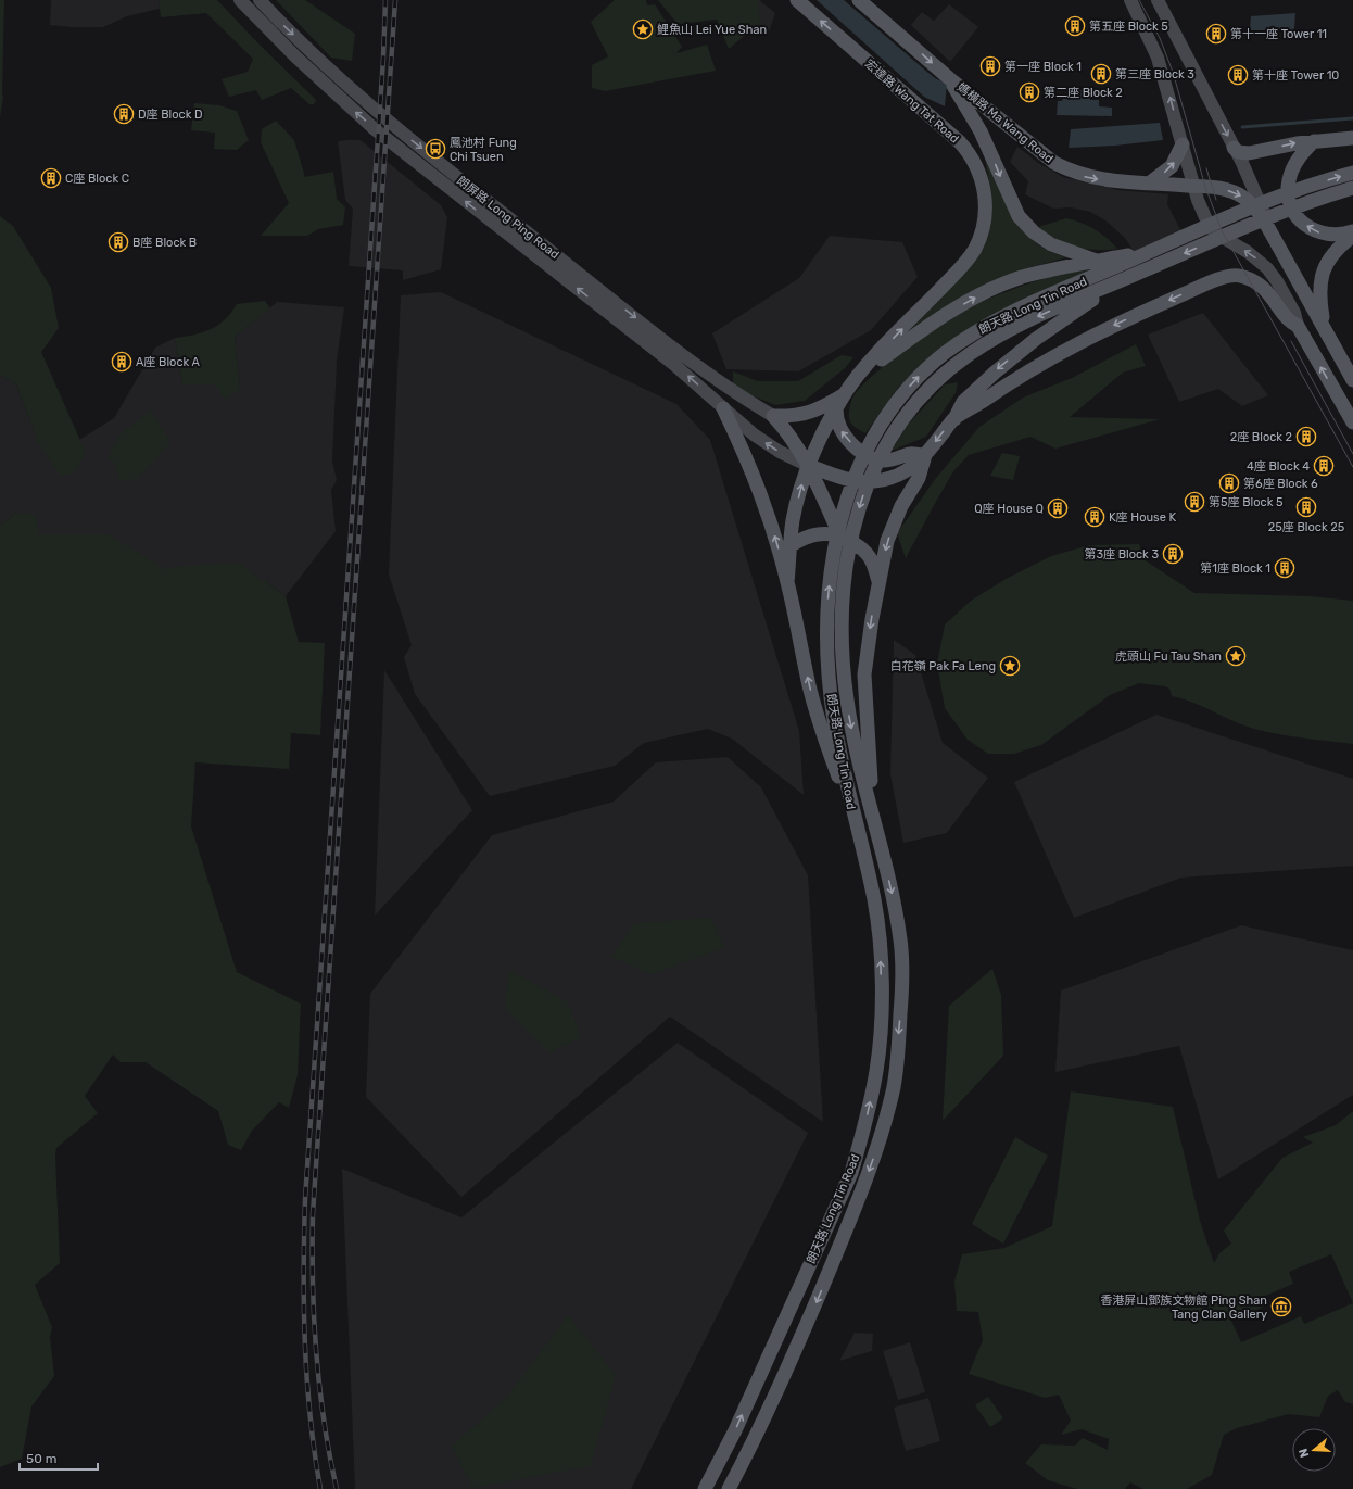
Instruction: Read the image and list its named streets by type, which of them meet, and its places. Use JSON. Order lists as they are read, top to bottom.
{
  "streets": {
    "main road": [
      "宏達路 Wang Tat Road",
      "媽橫路 Ma Wang Road",
      "朗屏路 Long Ping Road",
      "朗天路 Long Tin Road"
    ]
  },
  "one_way": ["媽橫路 Ma Wang Road"],
  "places": {
    "building": [
      "第五座 Block 5",
      "第十一座 Tower 11",
      "第一座 Block 1",
      "第三座 Block 3",
      "第十座 Tower 10",
      "第二座 Block 2",
      "D座 Block D",
      "C座 Block C",
      "B座 Block B",
      "A座 Block A",
      "2座 Block 2",
      "4座 Block 4",
      "第6座 Block 6",
      "第5座 Block 5",
      "25座 Block 25",
      "Q座 House Q",
      "K座 House K",
      "第3座 Block 3",
      "第1座 Block 1"
    ],
    "place": ["鯉魚山 Lei Yue Shan", "虎頭山 Fu Tau Shan", "白花嶺 Pak Fa Leng"],
    "bus stop": ["鳳池村 Fung Chi Tsuen"],
    "museum": ["香港屏山鄧族文物館 Ping Shan Tang Clan Gallery"]
  },
  "scale_bar": "50 m",
  "north": "left"
}
